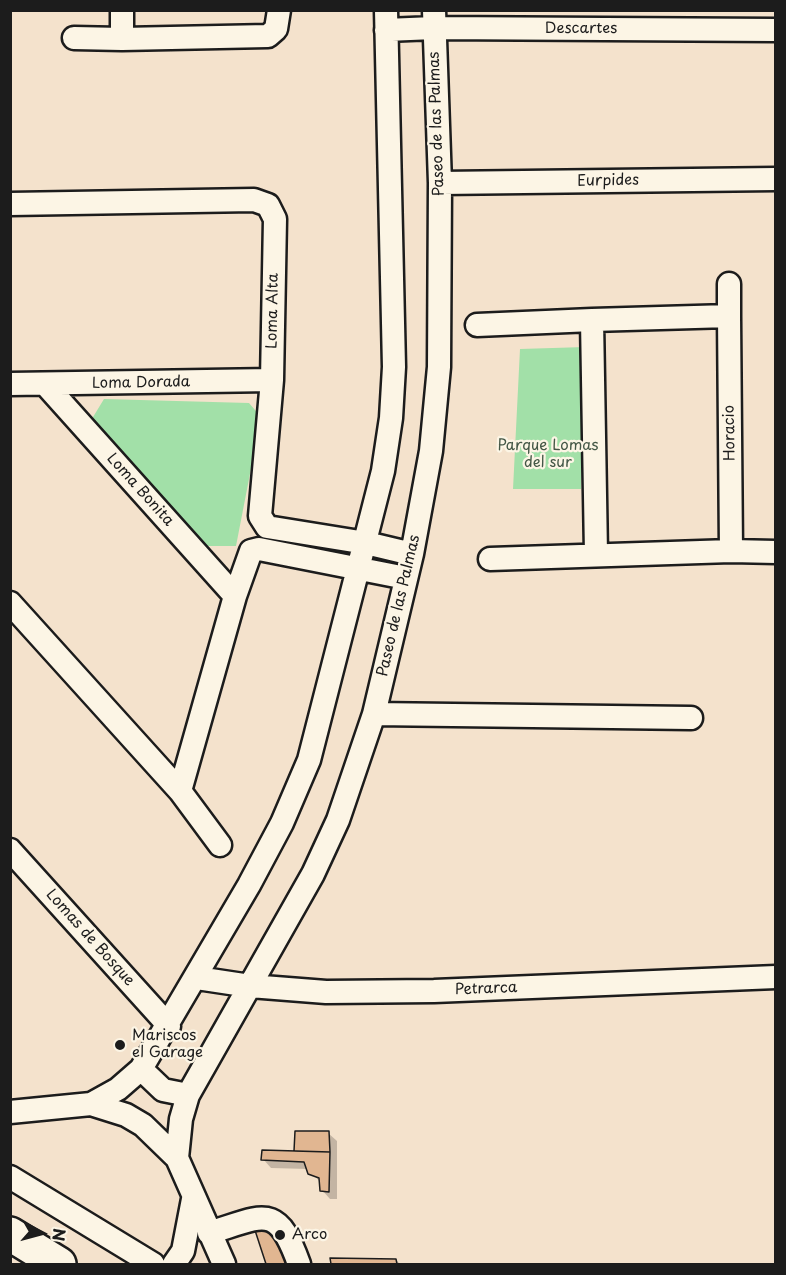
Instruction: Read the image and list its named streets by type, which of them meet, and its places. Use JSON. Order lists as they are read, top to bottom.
{
  "streets": {
    "street": [
      "Descartes",
      "Paseo de las Palmas",
      "Eurpides",
      "Loma Alta",
      "Loma Dorada",
      "Horacio",
      "Loma Bonita",
      "Lomas de Bosque",
      "Petrarca"
    ]
  },
  "crossings": [
    ["Descartes", "Paseo de las Palmas"],
    ["Paseo de las Palmas", "Eurpides"],
    ["Paseo de las Palmas", "Loma Alta"],
    ["Paseo de las Palmas", "Lomas de Bosque"],
    ["Paseo de las Palmas", "Petrarca"],
    ["Loma Alta", "Loma Dorada"],
    ["Loma Dorada", "Loma Bonita"]
  ],
  "parks": ["Parque Lomas del sur"],
  "places": ["Mariscos el Garage", "Arco"],
  "north": "right"
}
